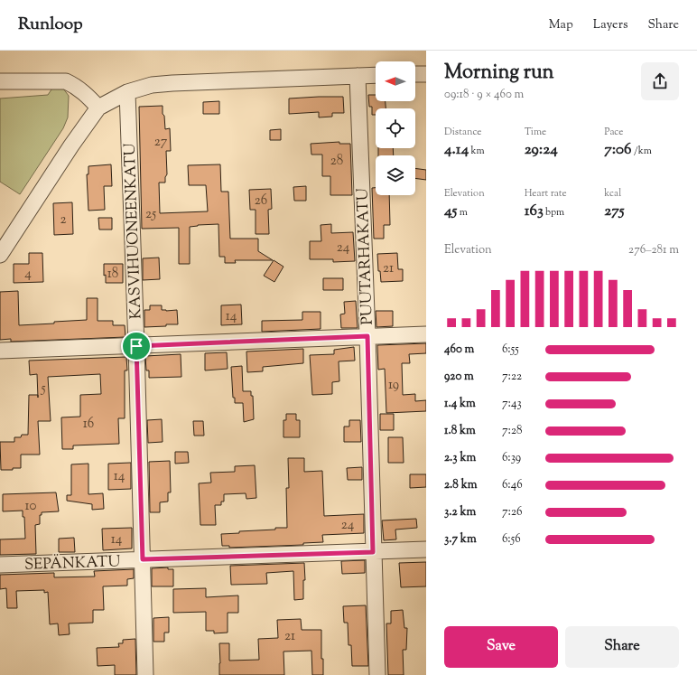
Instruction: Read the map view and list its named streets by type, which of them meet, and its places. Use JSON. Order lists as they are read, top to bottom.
{
  "streets": {
    "street": ["KASVIHUONEENKATU", "PUUTARHAKATU", "SEPÄNKATU"]
  },
  "crossings": [
    ["KASVIHUONEENKATU", "SEPÄNKATU"],
    ["PUUTARHAKATU", "SEPÄNKATU"]
  ],
  "house_numbers": [
    "27",
    "28",
    "26",
    "25",
    "2",
    "24",
    "21",
    "4",
    "18",
    "14",
    "19",
    "5",
    "16",
    "14",
    "10",
    "24",
    "14",
    "21"
  ],
  "north": "left",
  "page": {
    "header": "Runloop",
    "nav": ["Map", "Layers", "Share"],
    "heading": ["Morning run", "09:18 · 9 × 460 m"],
    "stats": [
      ["Distance", "4.14 km"],
      ["Time", "29:24"],
      ["Pace", "7:06 /km"],
      ["Elevation", "45 m"],
      ["Heart rate", "163 bpm"],
      ["kcal", "275"]
    ],
    "chart": ["Elevation", "276–281 m"],
    "list": [
      {
        "name": "460 m",
        "note": "6:55"
      },
      {
        "name": "920 m",
        "note": "7:22"
      },
      {
        "name": "1.4 km",
        "note": "7:43"
      },
      {
        "name": "1.8 km",
        "note": "7:28"
      },
      {
        "name": "2.3 km",
        "note": "6:39"
      },
      {
        "name": "2.8 km",
        "note": "6:46"
      },
      {
        "name": "3.2 km",
        "note": "7:26"
      },
      {
        "name": "3.7 km",
        "note": "6:56"
      }
    ],
    "buttons": ["Save", "Share"]
  }
}
